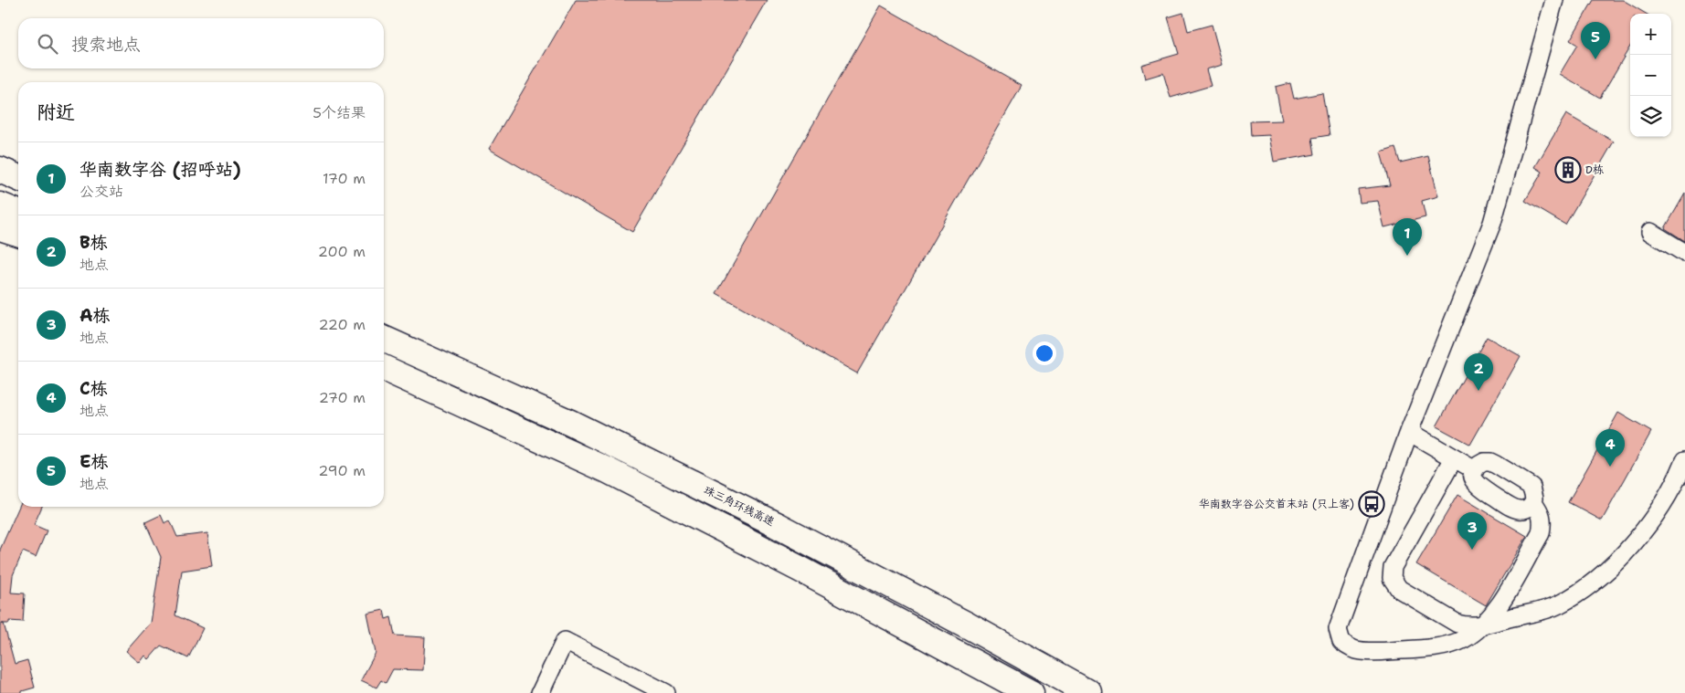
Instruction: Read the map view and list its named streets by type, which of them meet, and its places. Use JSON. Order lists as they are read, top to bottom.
{
  "streets": {
    "highway": ["珠三角环线高速"]
  },
  "places": {
    "building": ["D栋"],
    "bus stop": ["华南数字谷公交首末站 (只上客)"]
  },
  "page": {
    "map_buttons": ["+", "−"],
    "search": "搜索地点",
    "pins": [
      "5",
      "1",
      "2",
      "4",
      "3"
    ],
    "heading": ["附近", "5个结果"],
    "list": [
      {
        "mark": "1",
        "name": "华南数字谷 (招呼站)",
        "note": "公交站",
        "value": "170 m"
      },
      {
        "mark": "2",
        "name": "B栋",
        "note": "地点",
        "value": "200 m"
      },
      {
        "mark": "3",
        "name": "A栋",
        "note": "地点",
        "value": "220 m"
      },
      {
        "mark": "4",
        "name": "C栋",
        "note": "地点",
        "value": "270 m"
      },
      {
        "mark": "5",
        "name": "E栋",
        "note": "地点",
        "value": "290 m"
      }
    ]
  }
}
